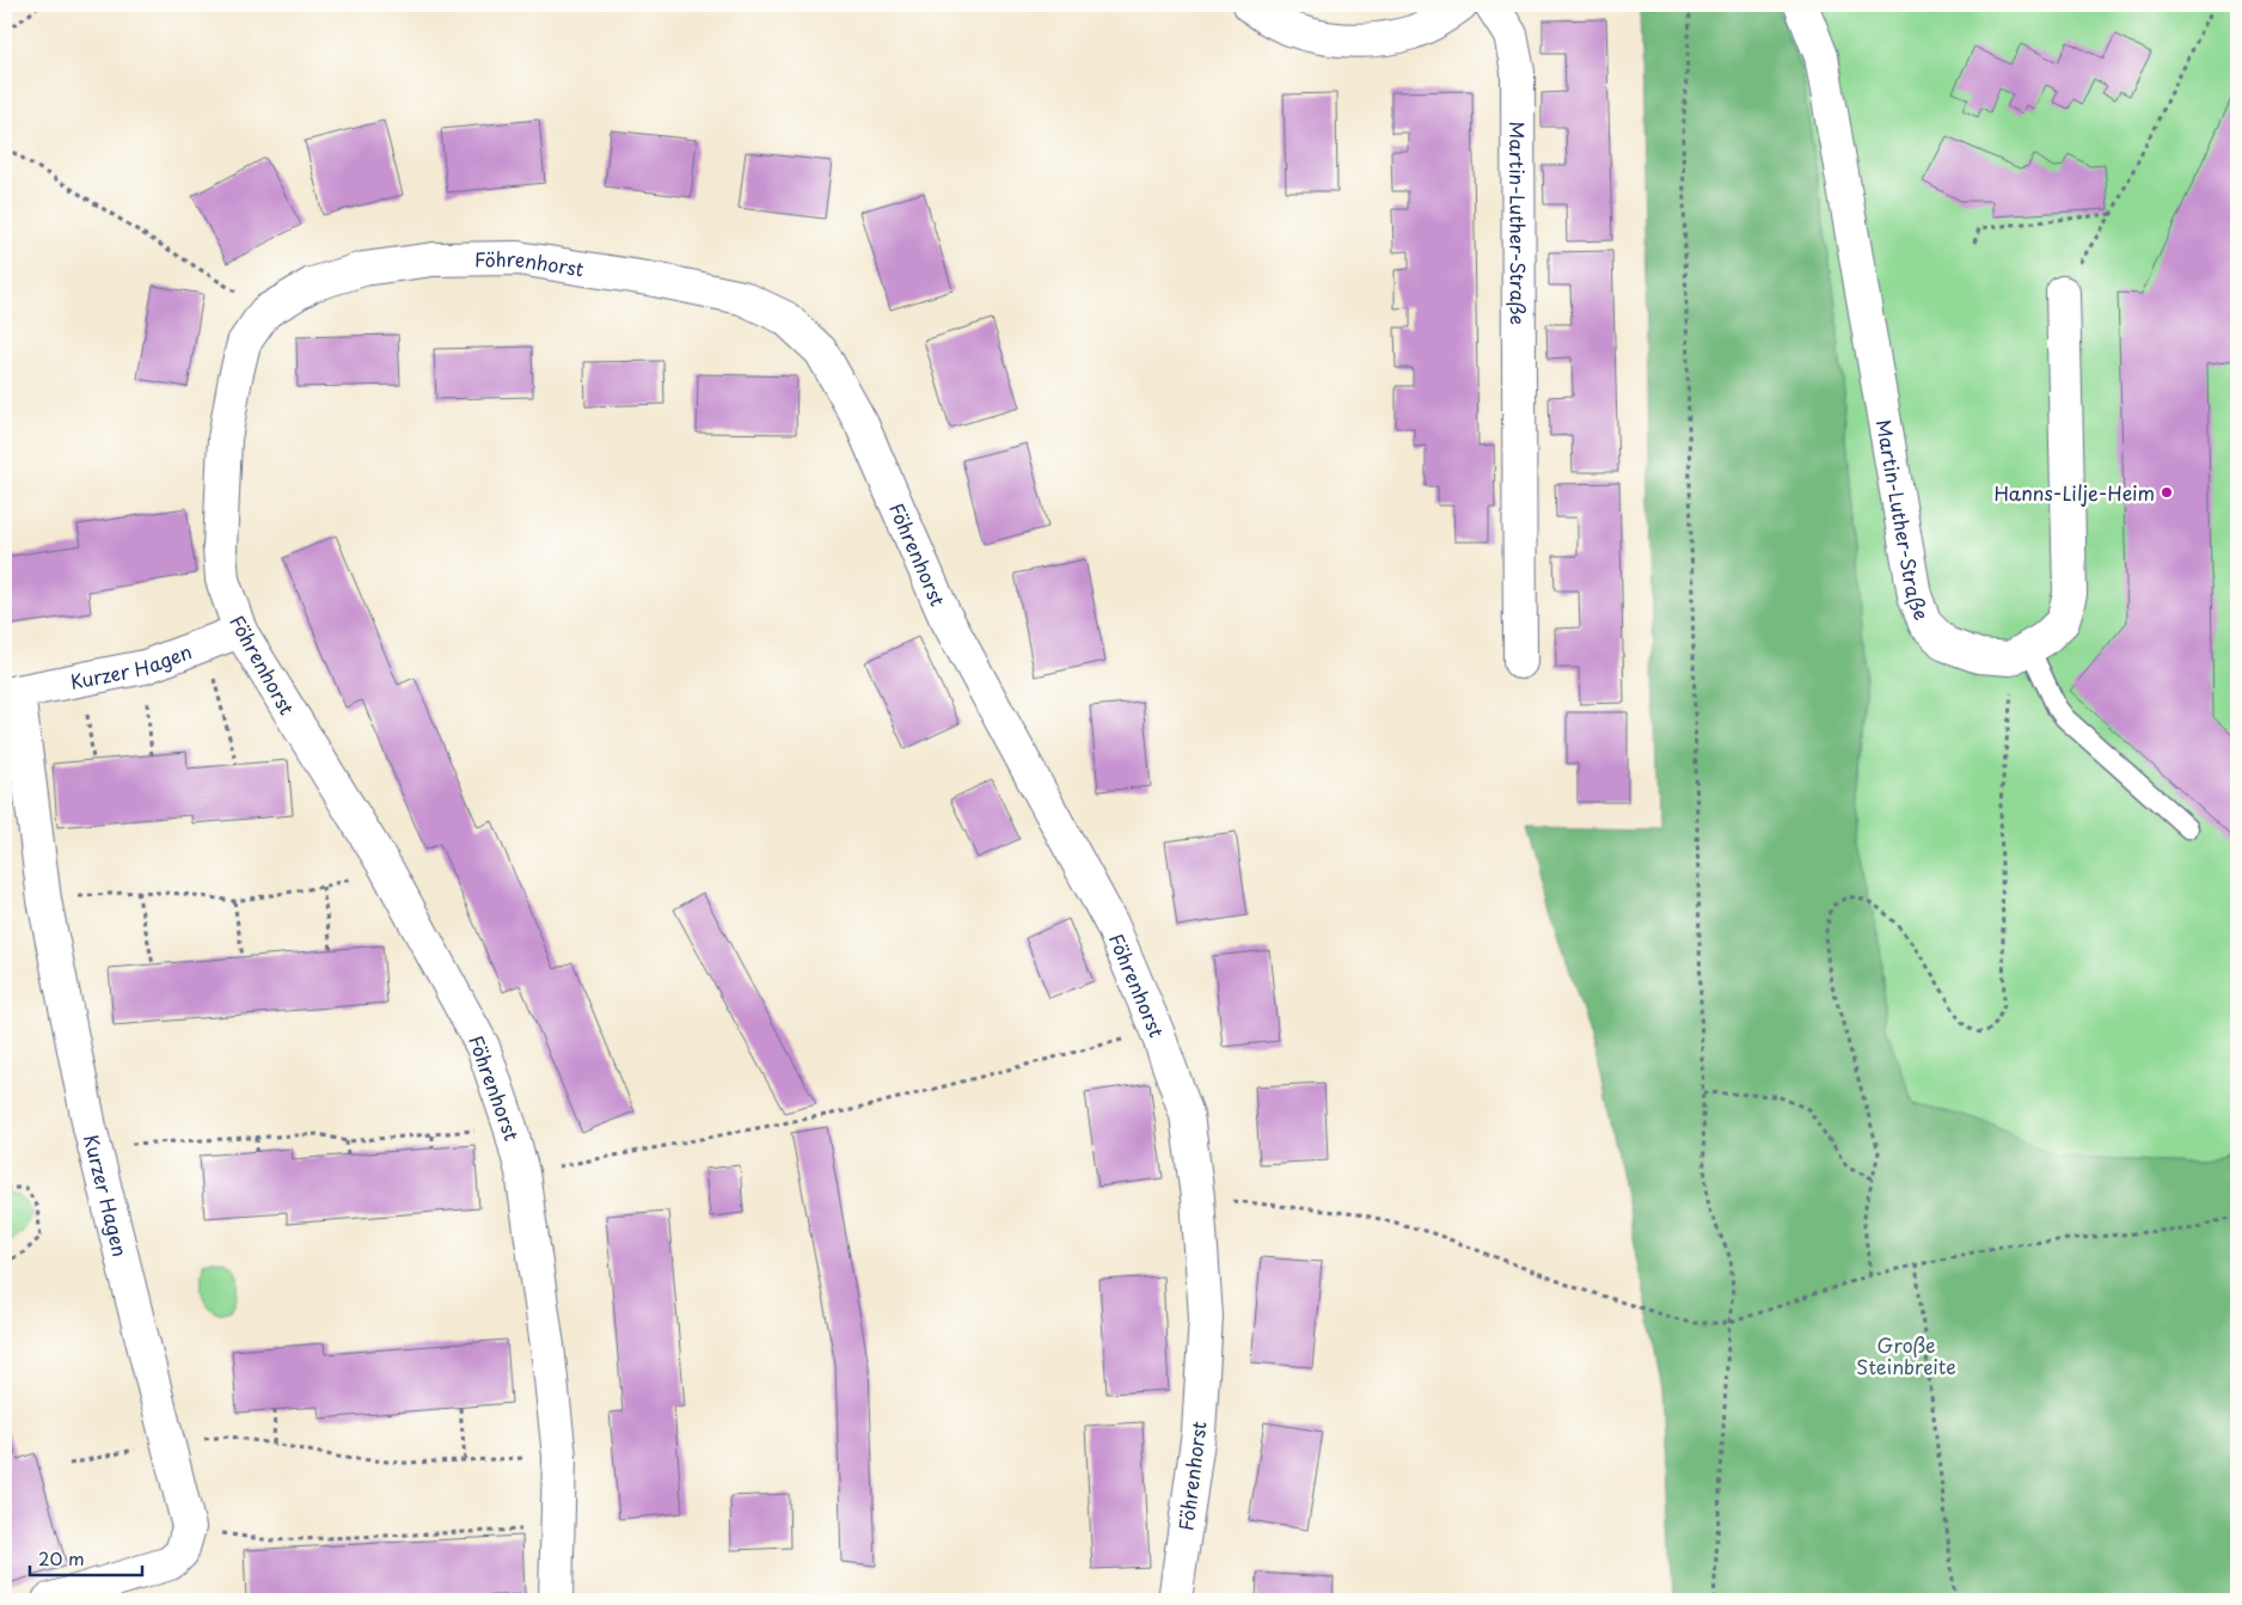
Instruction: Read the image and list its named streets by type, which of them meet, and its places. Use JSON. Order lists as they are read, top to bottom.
{
  "streets": {
    "street": ["Martin-Luther-Straße", "Föhrenhorst", "Kurzer Hagen"]
  },
  "crossings": [
    ["Föhrenhorst", "Kurzer Hagen"]
  ],
  "parks": ["Große Steinbreite"],
  "places": ["Hanns-Lilje-Heim"],
  "scale_bar": "20 m"
}
